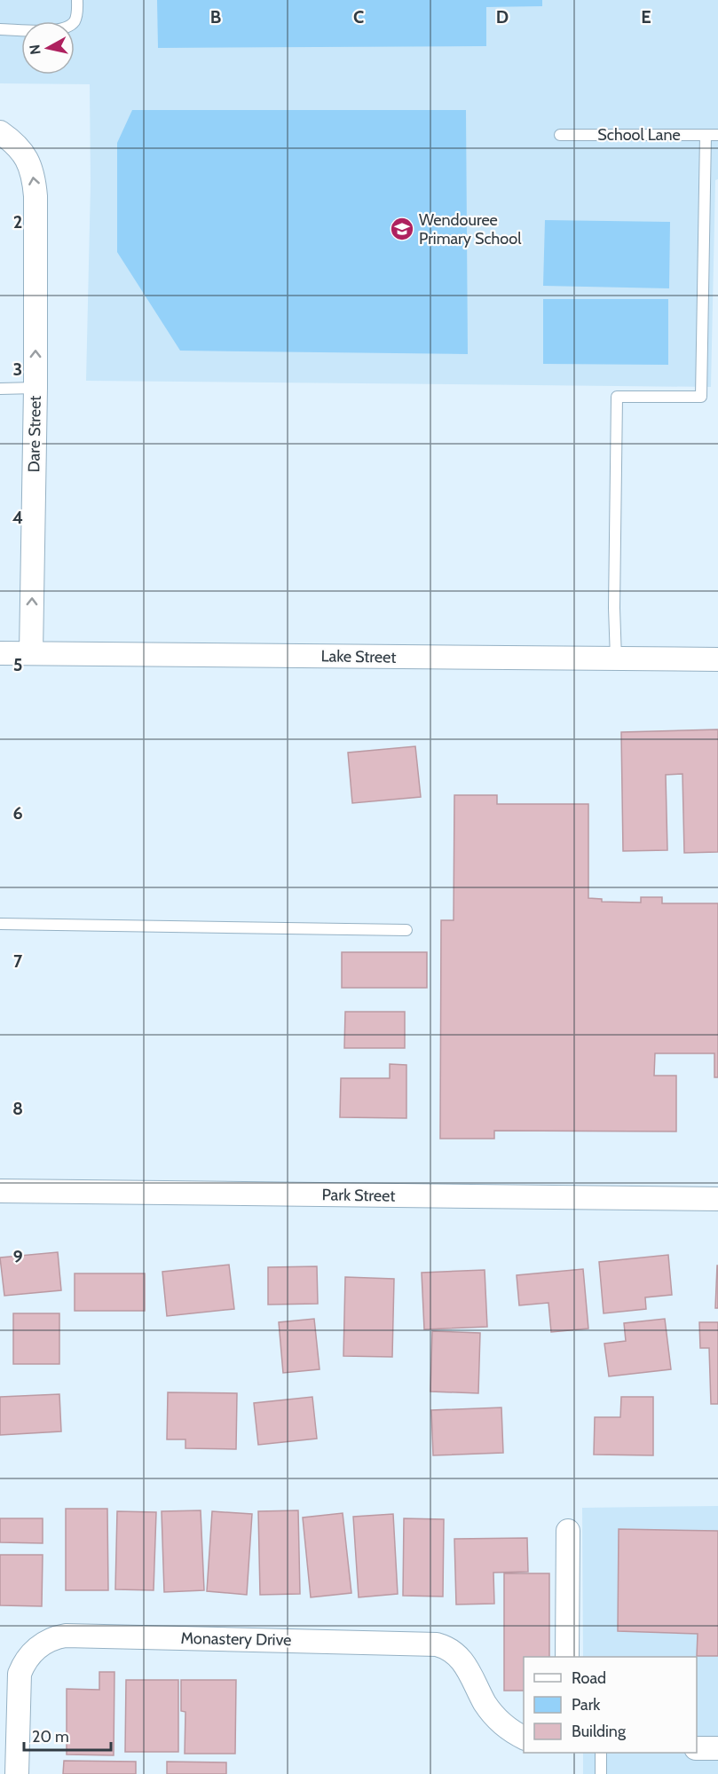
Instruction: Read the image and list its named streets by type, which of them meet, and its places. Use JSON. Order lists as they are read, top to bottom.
{
  "streets": {
    "street": [
      "Dare Street",
      "Lake Street",
      "Park Street",
      "Monastery Drive"
    ],
    "lane": ["School Lane"]
  },
  "crossings": [
    ["Dare Street", "Lake Street"]
  ],
  "one_way": ["Dare Street"],
  "places": {
    "school or university": ["Wendouree Primary School"]
  },
  "legend": ["Road", "Park", "Building"],
  "scale_bar": "20 m",
  "north": "left",
  "grid": {
    "columns": [
      "B",
      "C",
      "D",
      "E"
    ],
    "rows": [
      "2",
      "3",
      "4",
      "5",
      "6",
      "7",
      "8",
      "9"
    ]
  }
}
